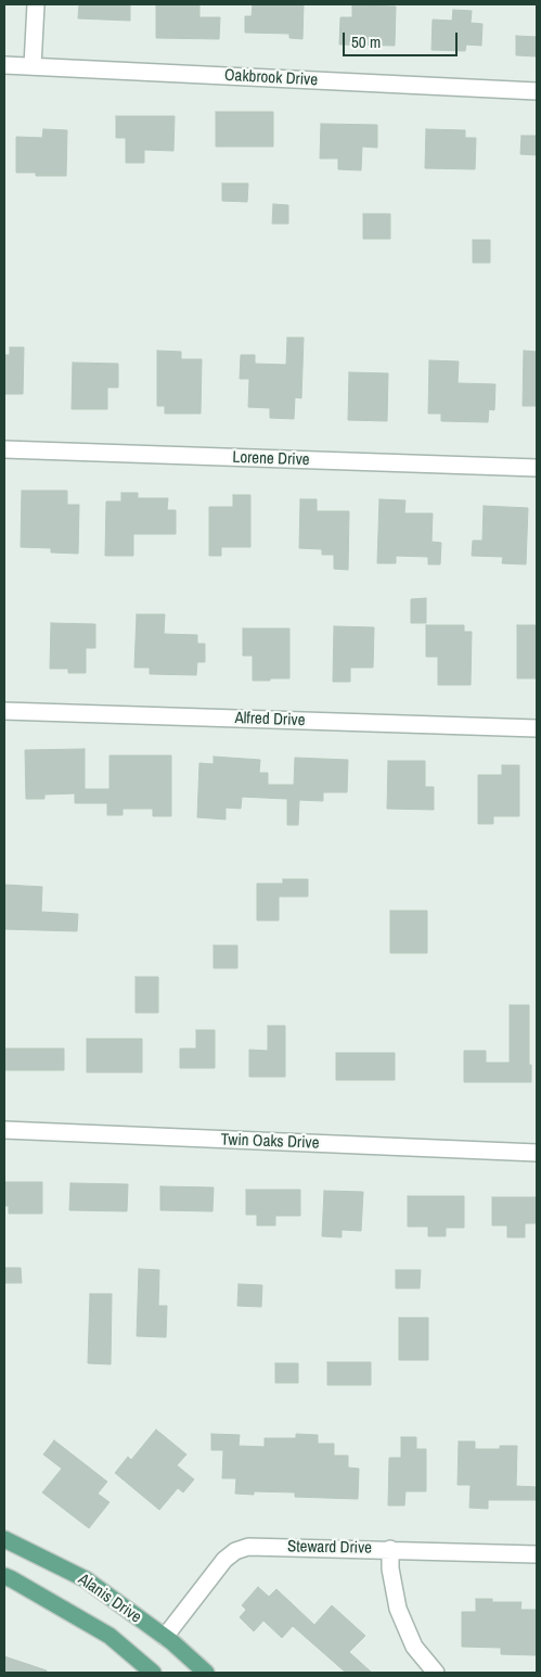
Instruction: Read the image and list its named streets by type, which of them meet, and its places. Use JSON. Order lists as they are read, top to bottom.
{
  "streets": {
    "main road": ["Alanis Drive"],
    "street": [
      "Oakbrook Drive",
      "Lorene Drive",
      "Alfred Drive",
      "Twin Oaks Drive",
      "Steward Drive"
    ]
  },
  "crossings": [
    ["Steward Drive", "Alanis Drive"]
  ],
  "scale_bar": "50 m"
}
